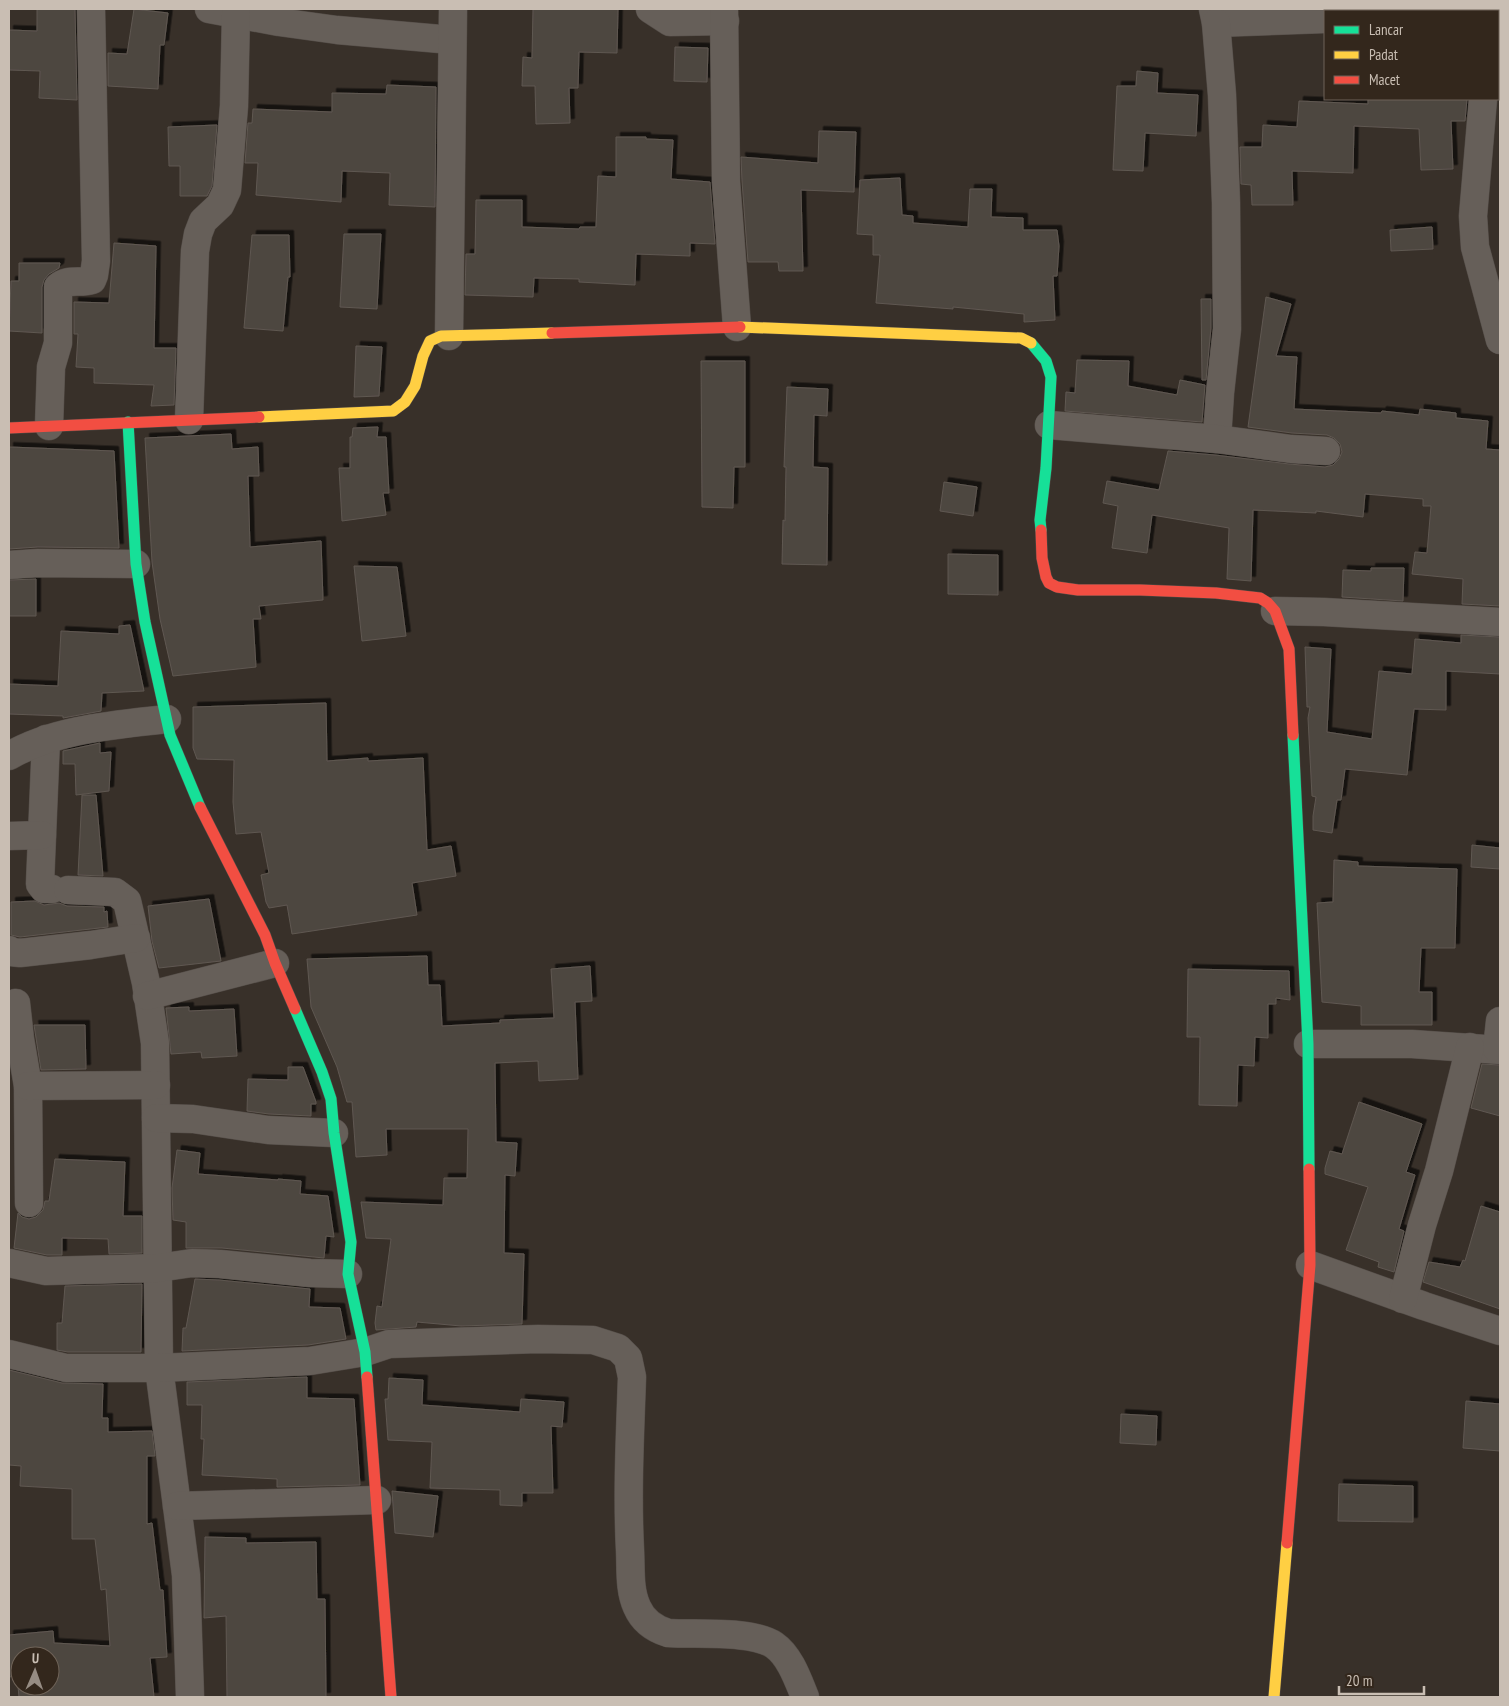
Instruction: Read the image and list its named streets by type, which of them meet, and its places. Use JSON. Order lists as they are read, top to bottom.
{
  "legend": ["Lancar", "Padat", "Macet"],
  "scale_bar": "20 m",
  "north": "top"
}
